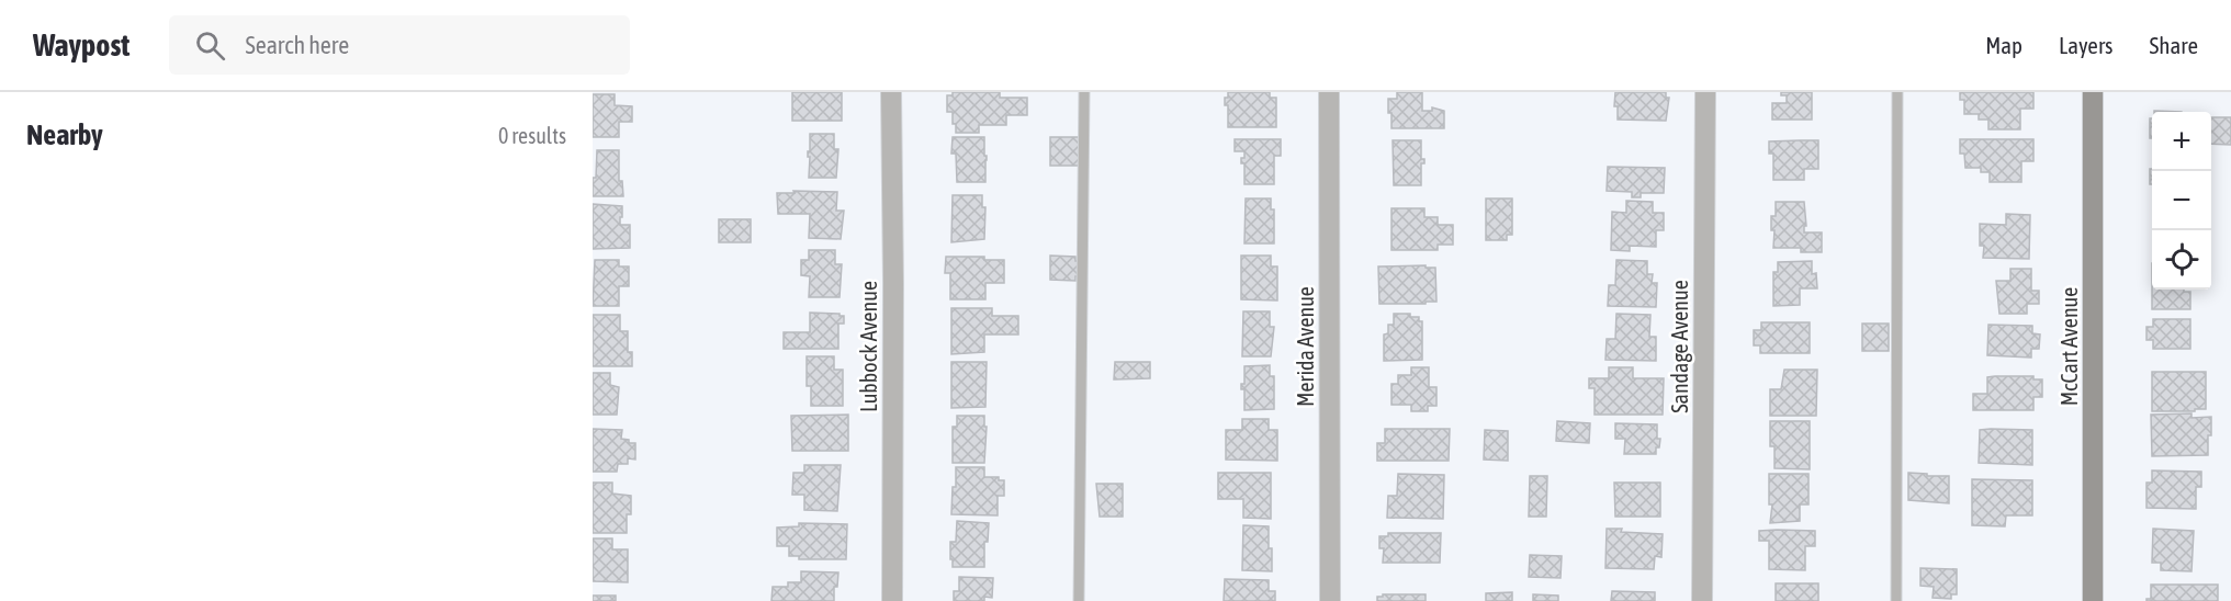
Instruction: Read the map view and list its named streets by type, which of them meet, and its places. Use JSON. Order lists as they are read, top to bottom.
{
  "streets": {
    "main road": ["McCart Avenue"],
    "street": ["Lubbock Avenue", "Merida Avenue", "Sandage Avenue"]
  },
  "page": {
    "header": "Waypost",
    "search": "Search here",
    "nav": ["Map", "Layers", "Share"],
    "heading": ["Nearby", "0 results"],
    "map_buttons": ["+", "−"]
  }
}
